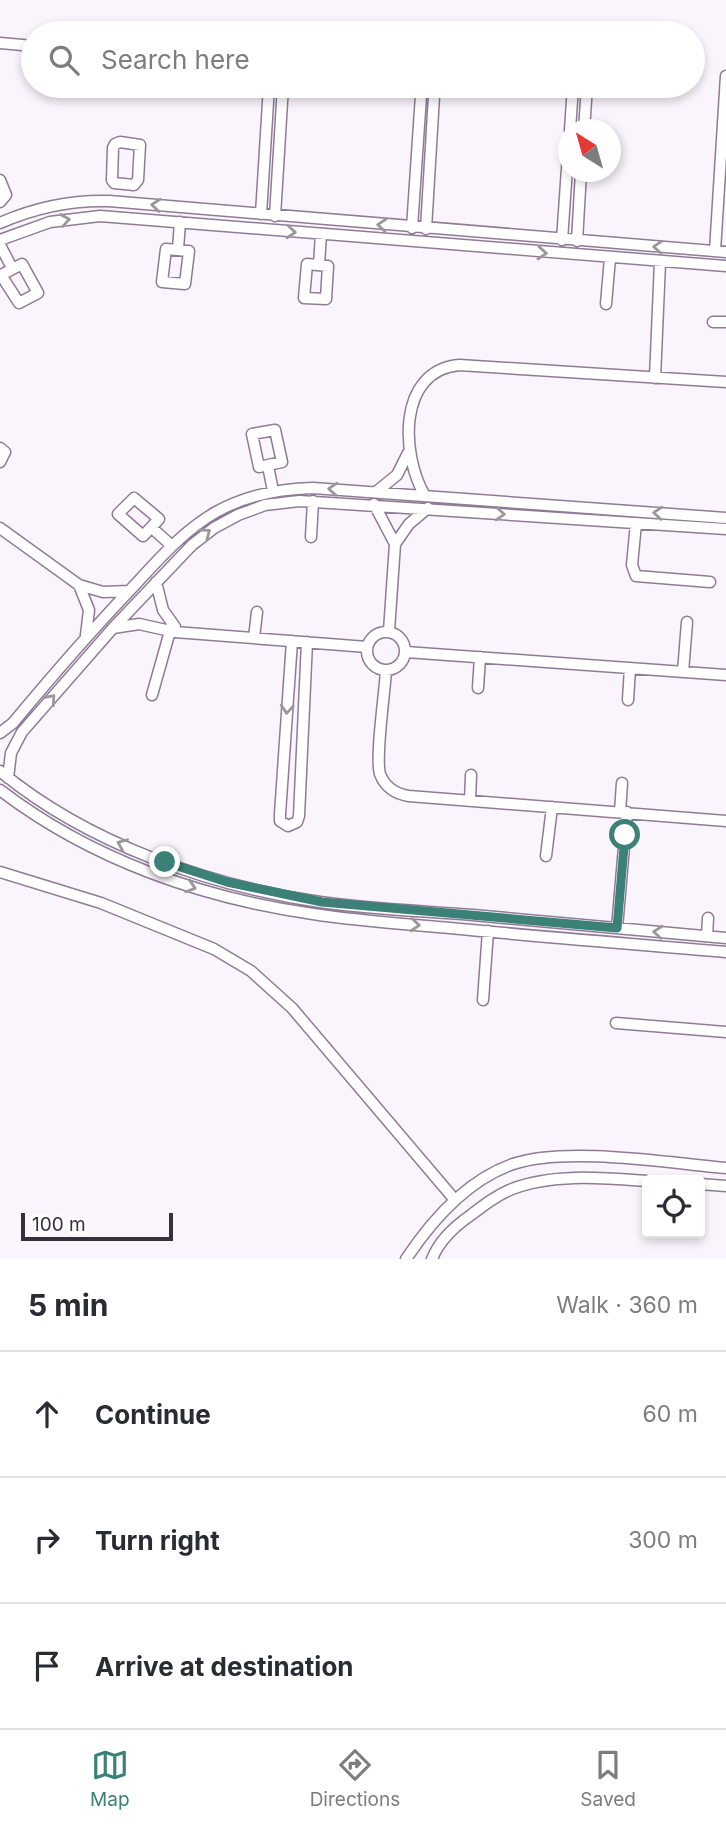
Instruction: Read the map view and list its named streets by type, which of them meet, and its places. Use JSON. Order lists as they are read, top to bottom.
{
  "scale_bar": "100 m",
  "north": "top left",
  "page": {
    "search": "Search here",
    "scale": "100 m",
    "heading": ["5 min", "Walk · 360 m"],
    "list": [
      ["Continue", "60 m"],
      ["Turn right", "300 m"],
      "Arrive at destination"
    ],
    "nav": ["Map", "Directions", "Saved"]
  }
}
